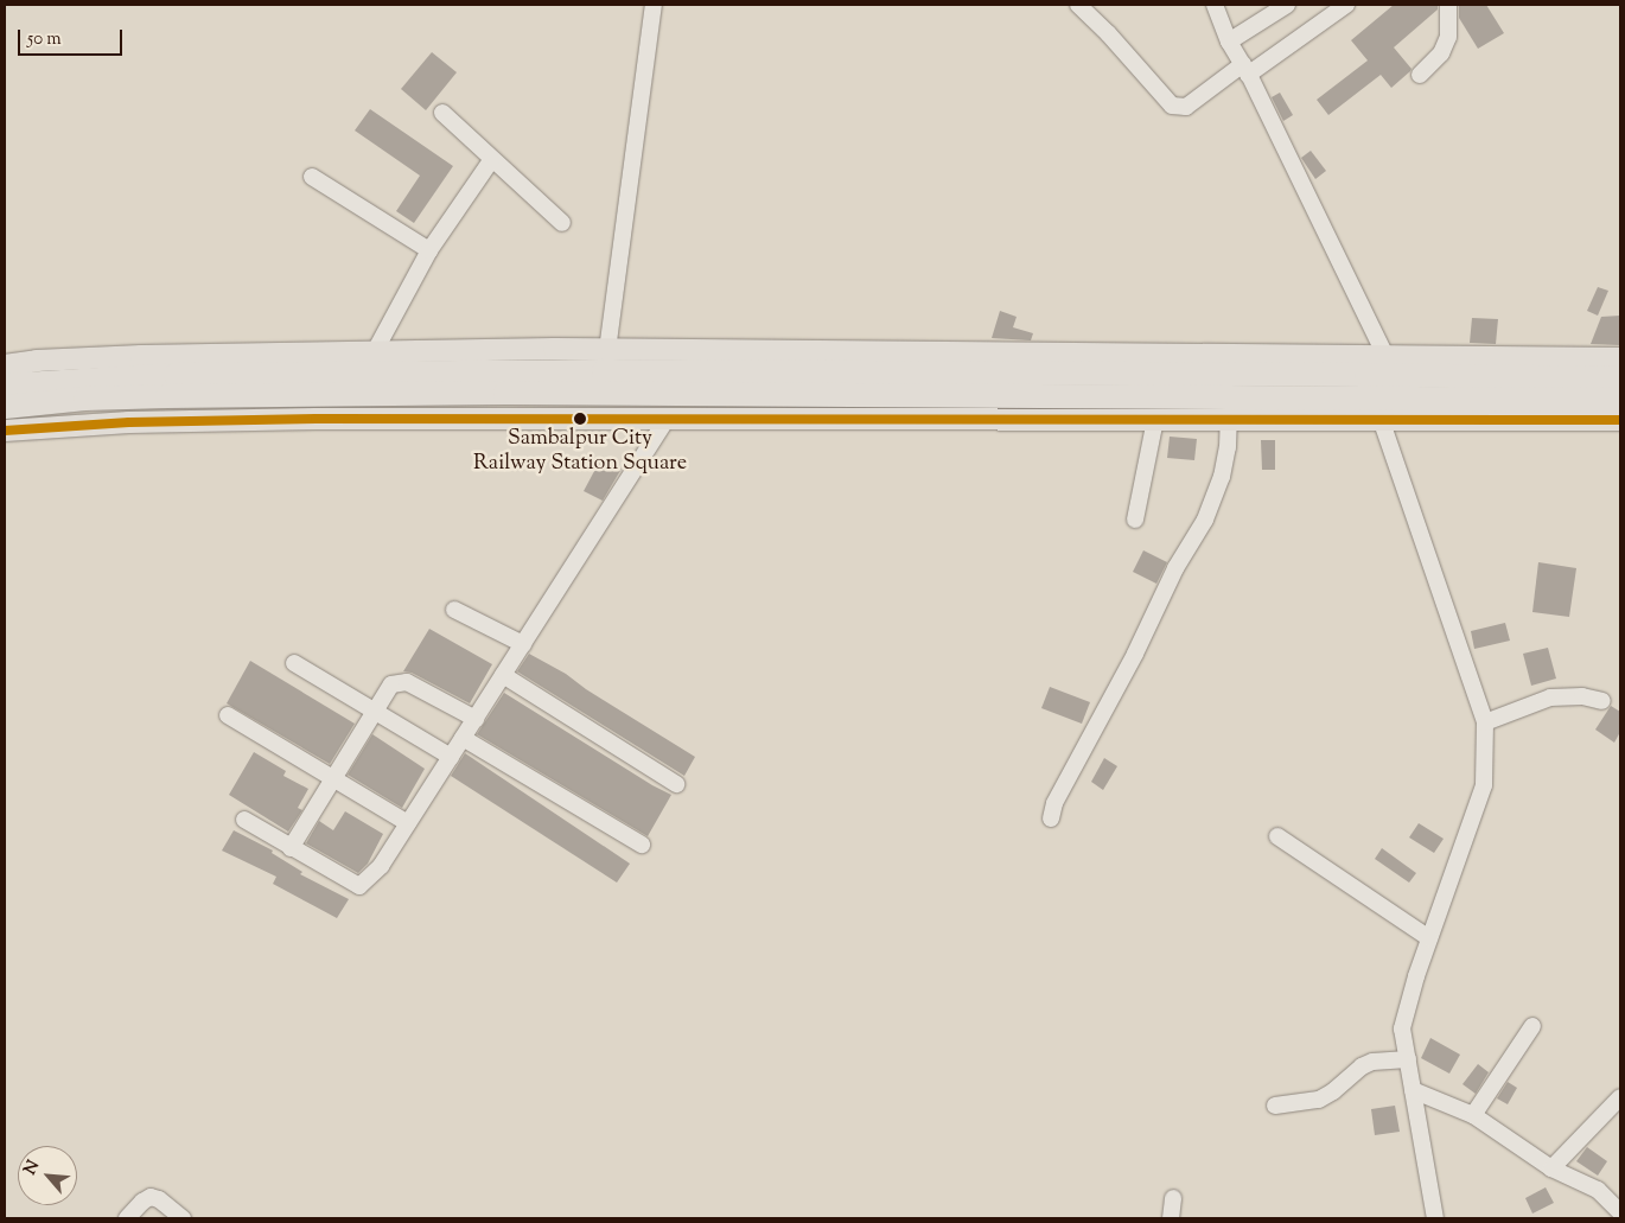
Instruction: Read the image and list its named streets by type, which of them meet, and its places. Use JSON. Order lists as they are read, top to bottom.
{
  "places": ["Sambalpur City Railway Station Square"],
  "scale_bar": "50 m",
  "north": "top left"
}
